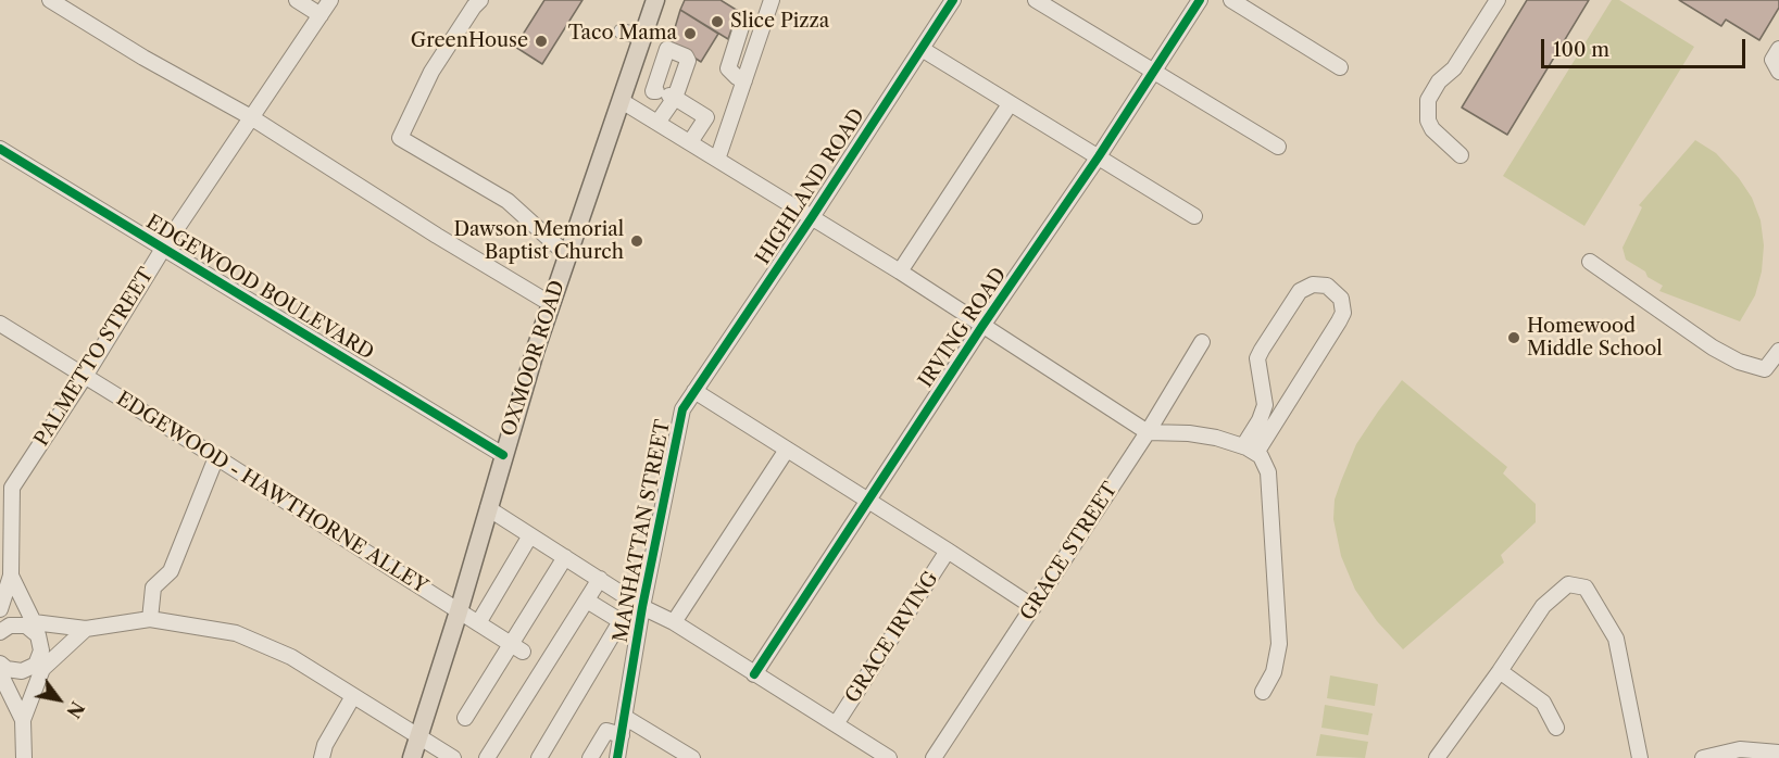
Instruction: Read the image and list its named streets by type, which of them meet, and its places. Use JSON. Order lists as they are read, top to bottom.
{
  "streets": {
    "main road": ["OXMOOR ROAD"],
    "street": [
      "HIGHLAND ROAD",
      "EDGEWOOD BOULEVARD",
      "IRVING ROAD",
      "PALMETTO STREET",
      "EDGEWOOD - HAWTHORNE ALLEY",
      "MANHATTAN STREET",
      "GRACE STREET",
      "GRACE IRVING"
    ]
  },
  "crossings": [
    ["HIGHLAND ROAD", "MANHATTAN STREET"],
    ["EDGEWOOD BOULEVARD", "PALMETTO STREET"],
    ["EDGEWOOD BOULEVARD", "OXMOOR ROAD"],
    ["PALMETTO STREET", "EDGEWOOD - HAWTHORNE ALLEY"],
    ["OXMOOR ROAD", "EDGEWOOD - HAWTHORNE ALLEY"]
  ],
  "places": [
    "Slice Pizza",
    "Taco Mama",
    "GreenHouse",
    "Dawson Memorial Baptist Church",
    "Homewood Middle School"
  ],
  "scale_bar": "100 m",
  "north": "bottom right"
}
